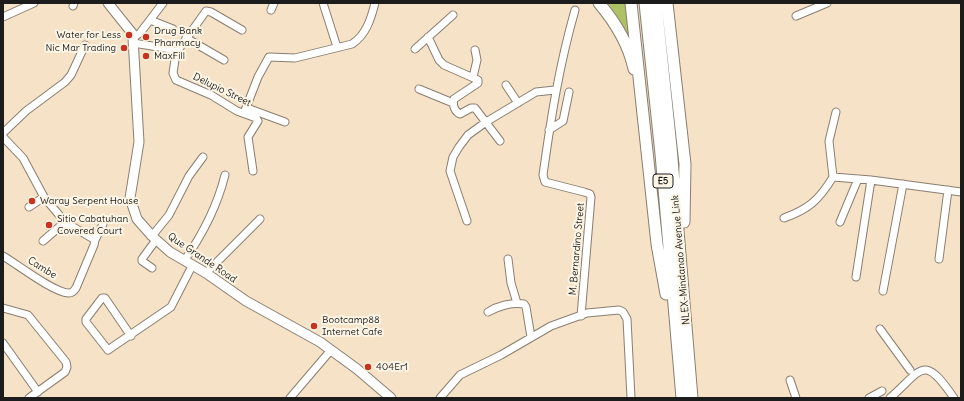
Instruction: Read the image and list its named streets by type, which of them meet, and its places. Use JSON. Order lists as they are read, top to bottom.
{
  "streets": {
    "highway": ["E5", "NLEX-Mindanao Avenue Link"],
    "main road": ["Que Grande Road"],
    "street": ["Delupio Street", "M. Bernardino Street", "Cambe"]
  },
  "places": [
    "Water for Less",
    "Drug Bank Pharmacy",
    "Nic Mar Trading",
    "MaxFill",
    "Waray Serpent House",
    "Sitio Cabatuhan Covered Court",
    "Bootcamp88 Internet Cafe",
    "404Er1"
  ]
}
